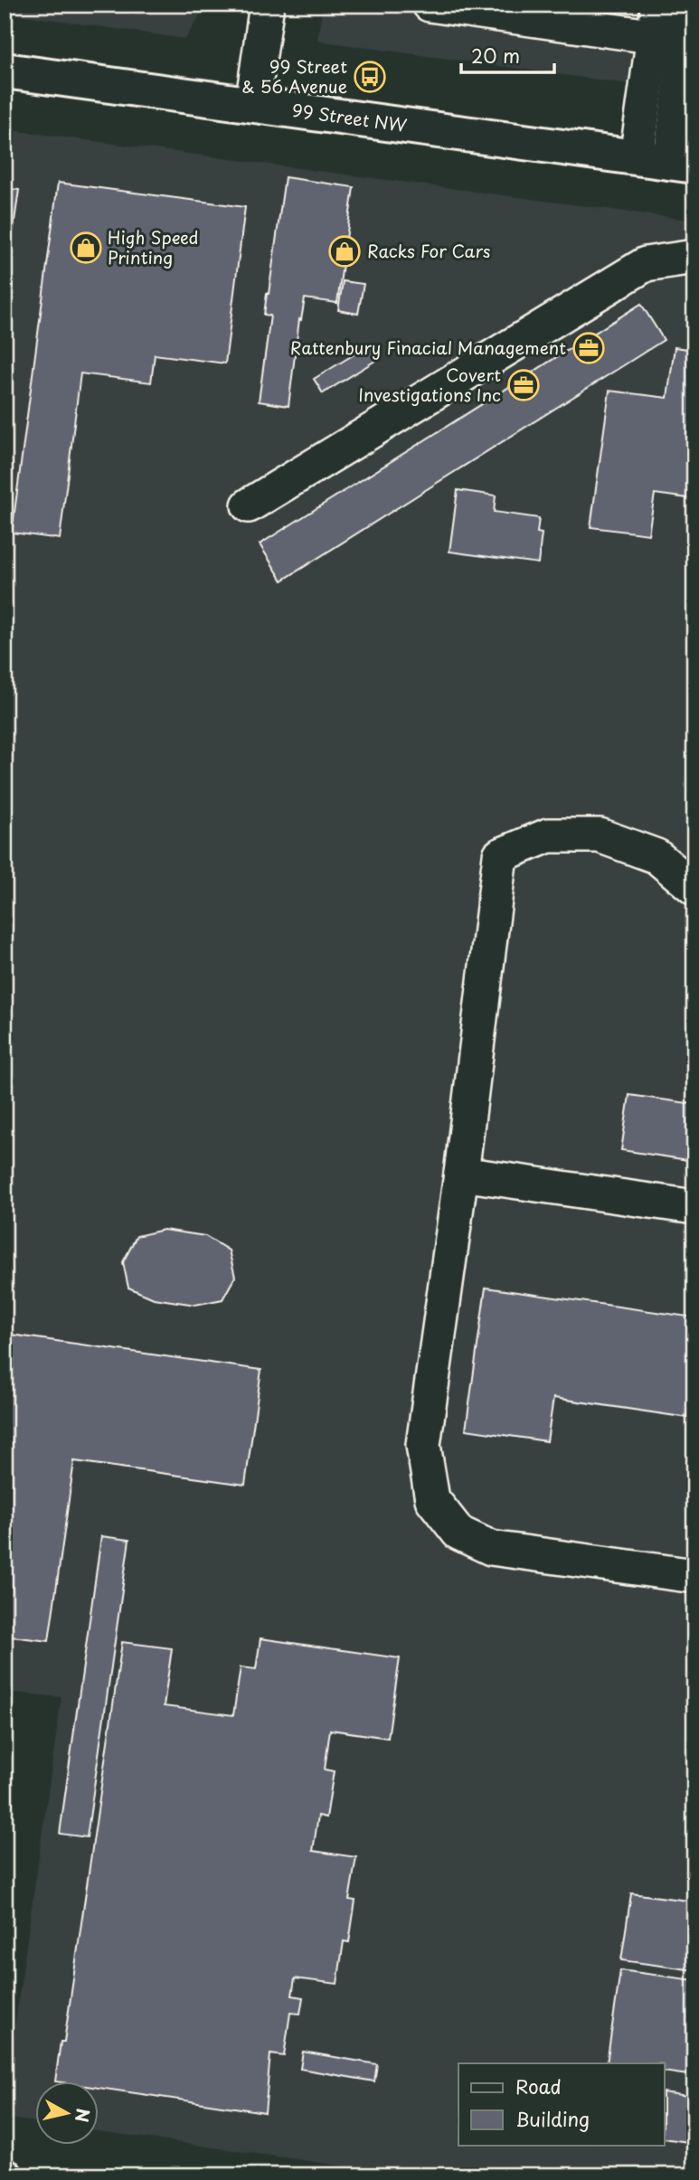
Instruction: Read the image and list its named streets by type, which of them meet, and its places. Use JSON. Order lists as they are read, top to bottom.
{
  "streets": {
    "main road": ["99 Street NW"]
  },
  "places": {
    "bus stop": ["99 Street & 56 Avenue"],
    "shop": ["High Speed Printing", "Racks For Cars"],
    "office": ["Rattenbury Finacial Management", "Covert Investigations Inc"]
  },
  "legend": ["Road", "Building"],
  "scale_bar": "20 m",
  "north": "right"
}
